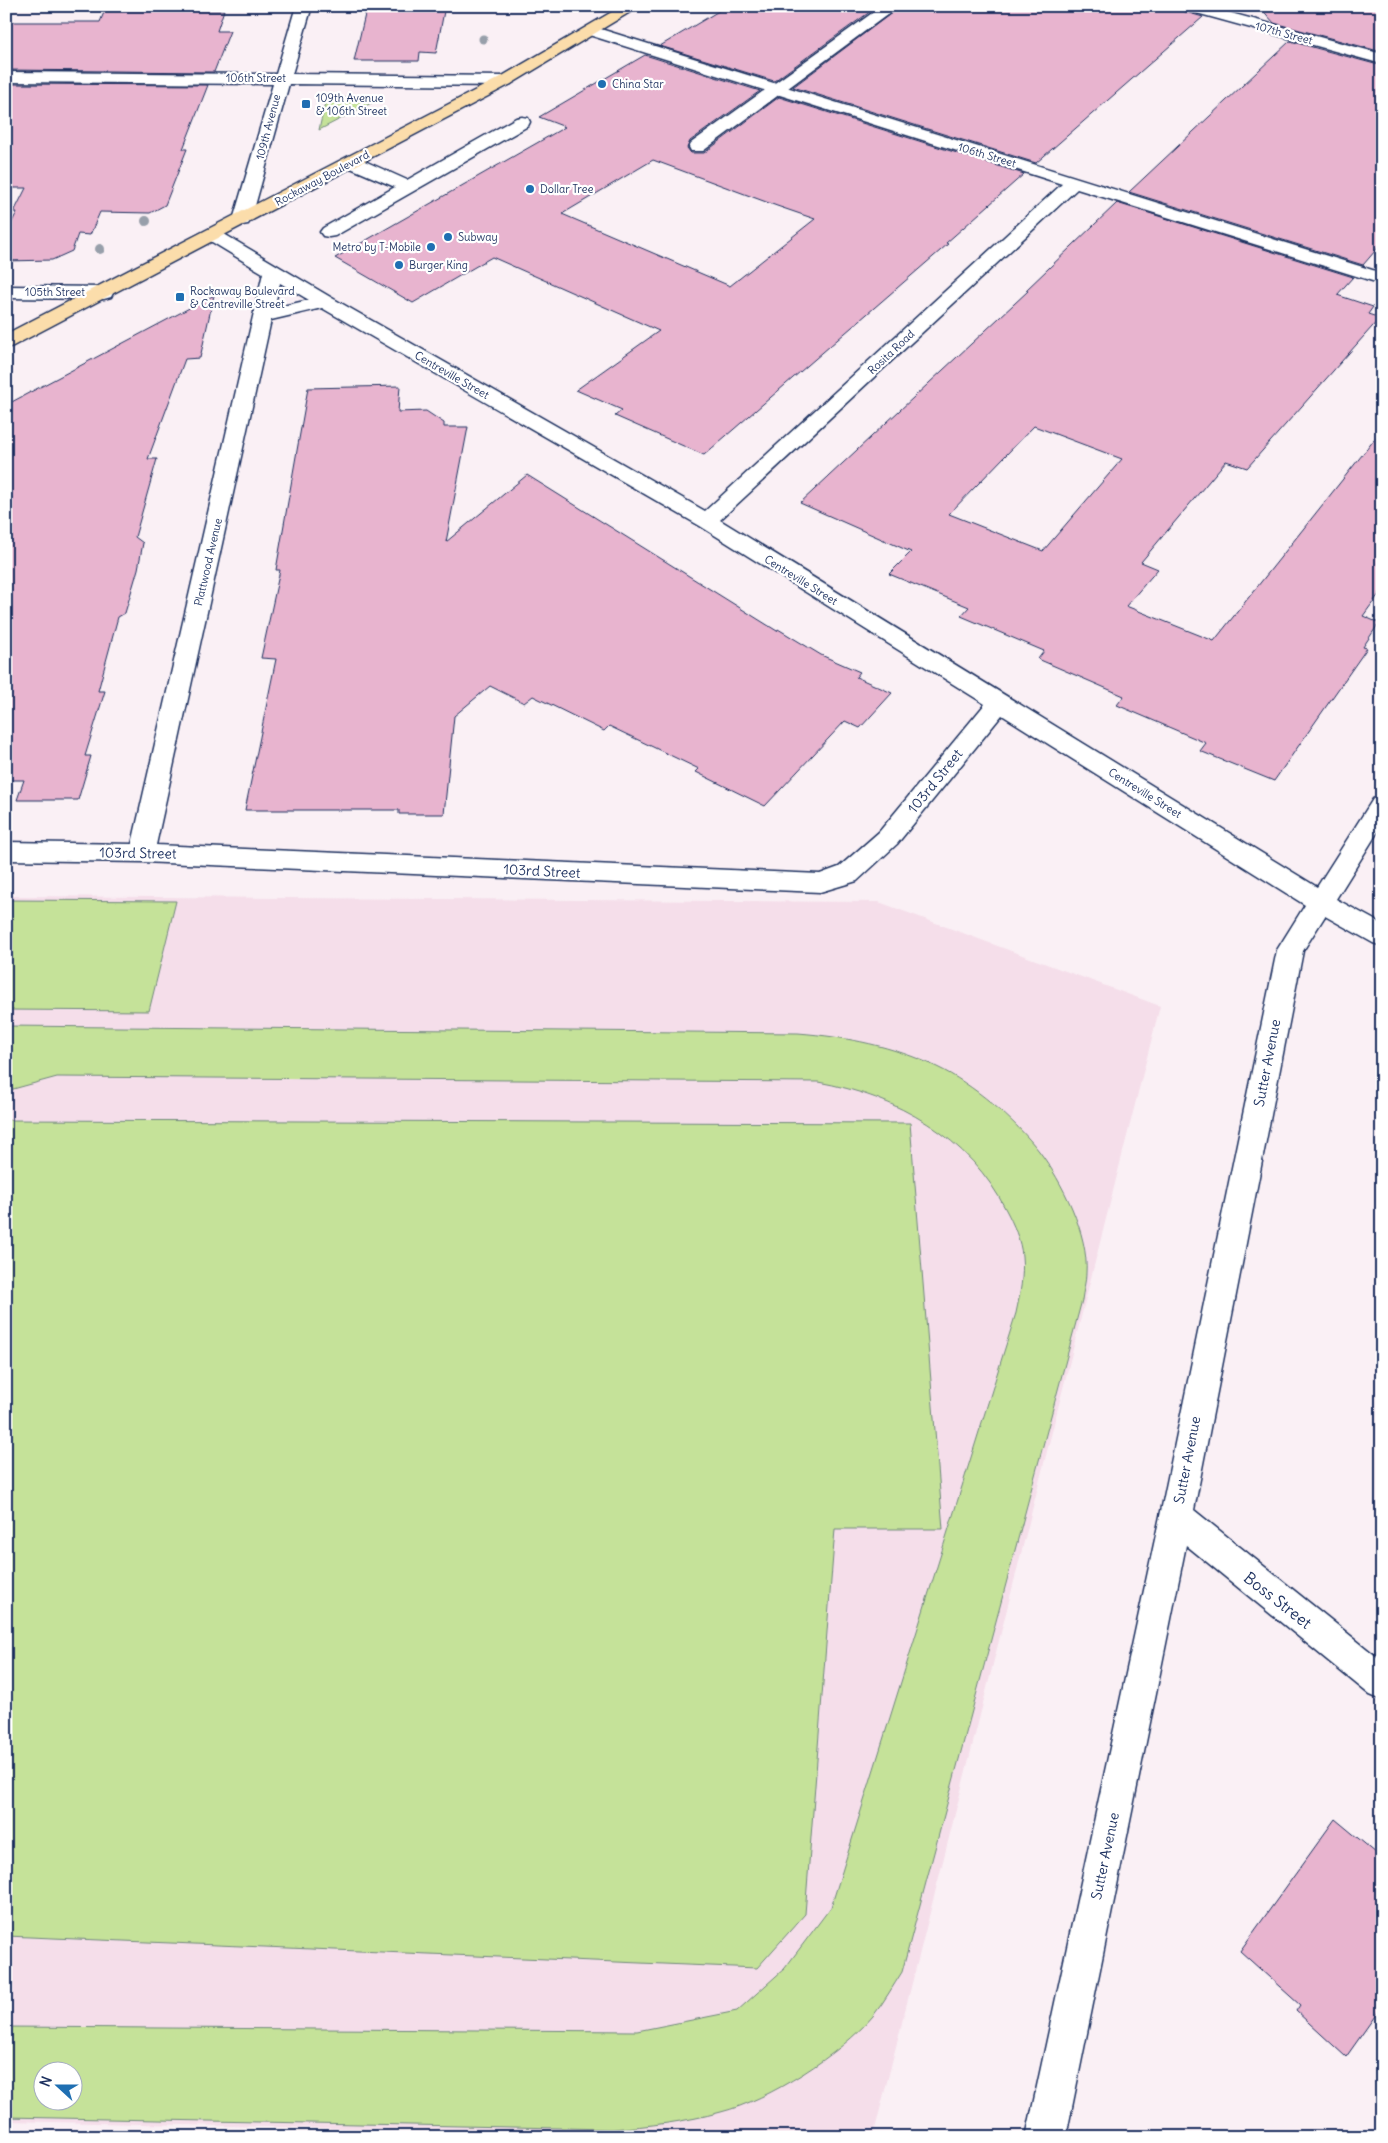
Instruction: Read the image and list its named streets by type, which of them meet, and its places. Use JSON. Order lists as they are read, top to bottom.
{
  "streets": {
    "main road": ["Rockaway Boulevard"],
    "street": [
      "107th Street",
      "106th Street",
      "109th Avenue",
      "105th Street",
      "Rosita Road",
      "Centreville Street",
      "Plattwood Avenue",
      "103rd Street",
      "Sutter Avenue",
      "Boss Street"
    ]
  },
  "crossings": [
    ["106th Street", "109th Avenue"],
    ["106th Street", "Rockaway Boulevard"],
    ["106th Street", "Rosita Road"],
    ["109th Avenue", "Rockaway Boulevard"],
    ["Rockaway Boulevard", "105th Street"],
    ["Rockaway Boulevard", "Centreville Street"],
    ["Rosita Road", "Centreville Street"],
    ["Centreville Street", "Plattwood Avenue"],
    ["Centreville Street", "103rd Street"],
    ["Centreville Street", "Sutter Avenue"],
    ["Plattwood Avenue", "103rd Street"],
    ["Sutter Avenue", "Boss Street"]
  ],
  "places": {
    "other": [
      "China Star",
      "Dollar Tree",
      "Subway",
      "Metro by T-Mobile",
      "Burger King"
    ],
    "transit": ["109th Avenue & 106th Street", "Rockaway Boulevard & Centreville Street"]
  },
  "north": "left"
}
